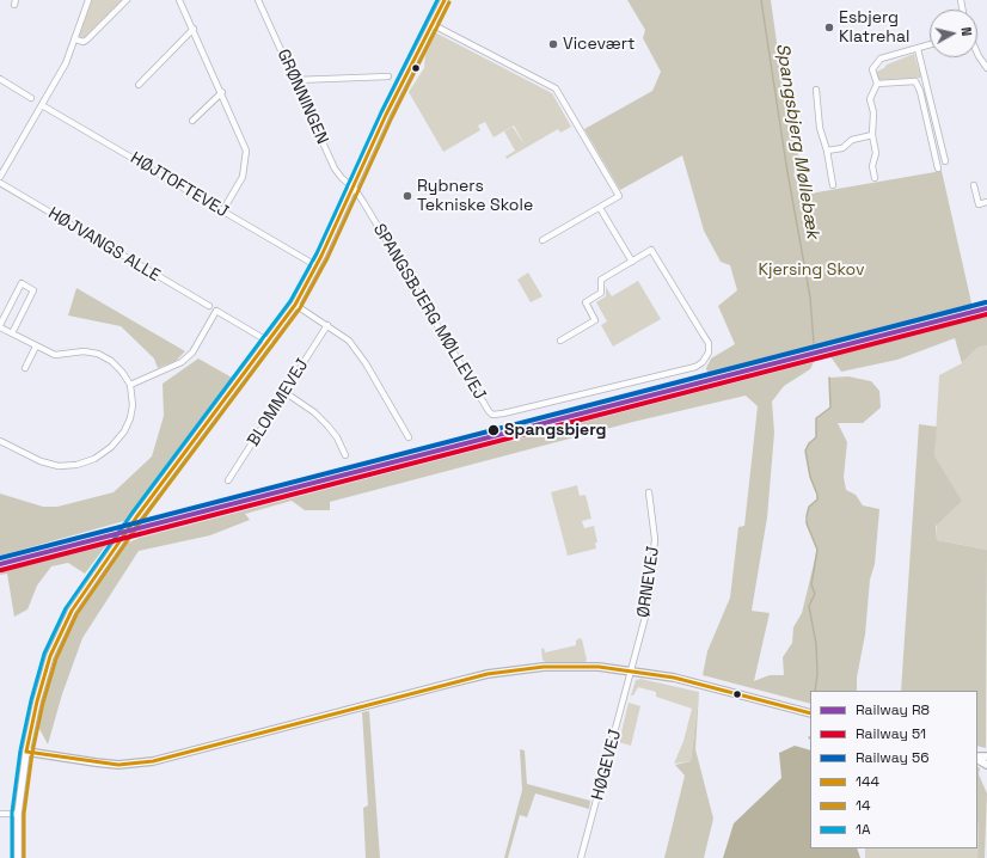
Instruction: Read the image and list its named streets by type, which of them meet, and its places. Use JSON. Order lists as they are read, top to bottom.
{
  "streets": {
    "street": [
      "GRØNNINGEN",
      "HØJTOFTEVEJ",
      "HØJVANGS ALLE",
      "SPANGSBJERG MØLLEVEJ",
      "BLOMMEVEJ",
      "ØRNEVEJ",
      "HØGEVEJ"
    ]
  },
  "crossings": [
    ["GRØNNINGEN", "SPANGSBJERG MØLLEVEJ"],
    ["ØRNEVEJ", "HØGEVEJ"]
  ],
  "water": ["Spangsbjerg Møllebæk"],
  "parks": ["Kjersing Skov"],
  "places": [
    "Esbjerg Klatrehal",
    "Vicevært",
    "Rybners Tekniske Skole",
    "Spangsbjerg"
  ],
  "lines": [
    "transit line 144",
    "transit line 1A",
    "transit line 14",
    "rail line 56",
    "rail line R8",
    "rail line 51"
  ],
  "legend": [
    "Railway R8",
    "Railway 51",
    "Railway 56",
    "144",
    "14",
    "1A"
  ],
  "north": "right"
}
